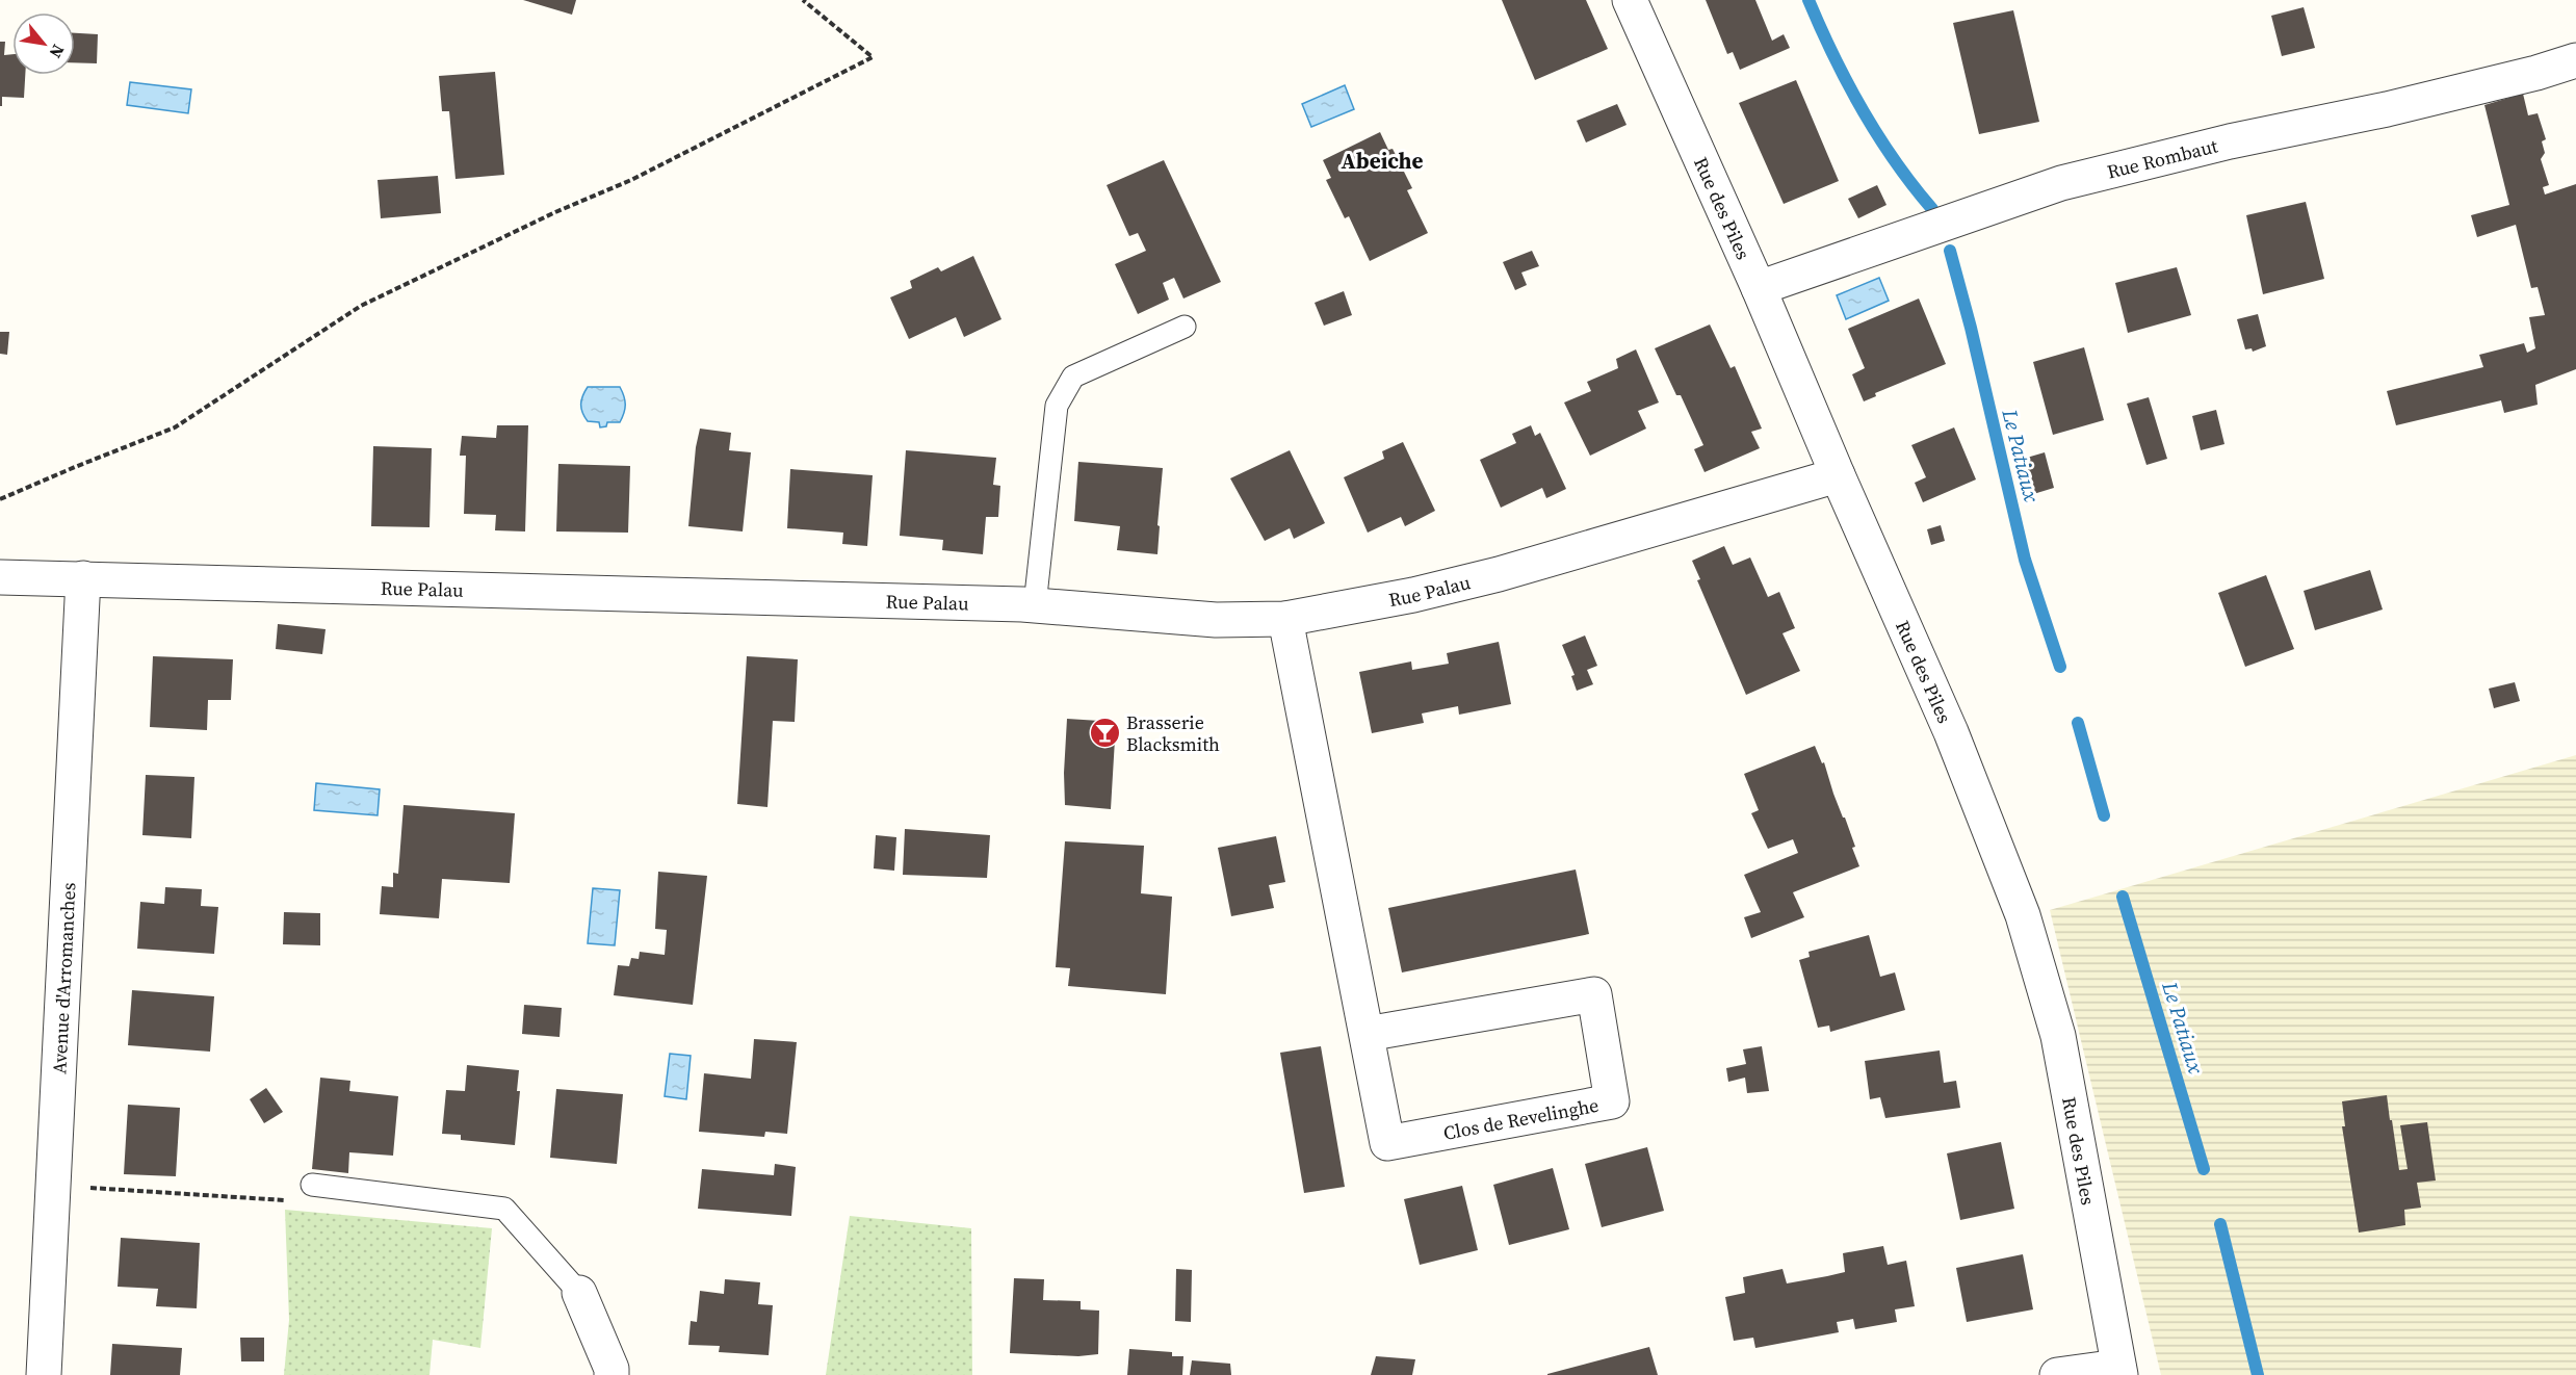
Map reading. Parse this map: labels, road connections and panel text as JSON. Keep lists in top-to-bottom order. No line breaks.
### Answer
{"streets":{"street":["Rue Rombaut","Rue des Piles","Rue Palau","Avenue d'Arromanches","Clos de Revelinghe"]},"crossings":[["Rue Rombaut","Rue des Piles"],["Rue des Piles","Rue Palau"],["Rue Palau","Avenue d'Arromanches"],["Rue Palau","Clos de Revelinghe"]],"districts":["Abeiche"],"water":["Le Patiaux"],"places":{"bar":["Brasserie Blacksmith"]},"north":"bottom right"}
